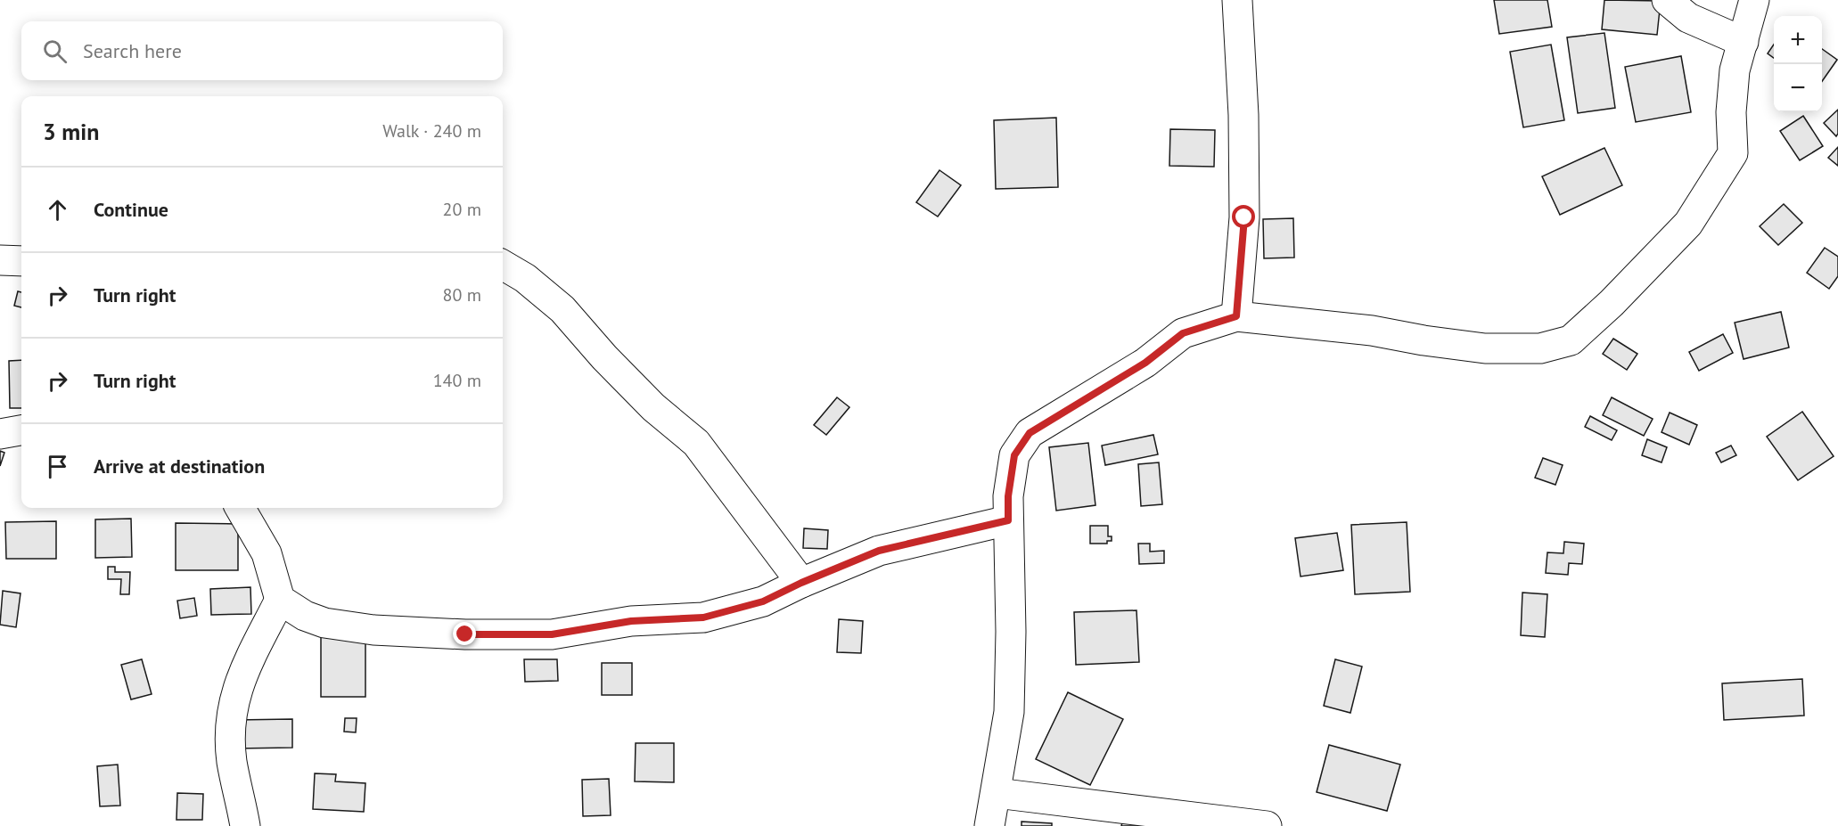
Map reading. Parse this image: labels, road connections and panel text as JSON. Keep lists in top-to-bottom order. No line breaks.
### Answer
{"page":{"map_buttons":["+","−"],"search":"Search here","heading":["3 min","Walk · 240 m"],"list":[["Continue","20 m"],["Turn right","80 m"],["Turn right","140 m"],"Arrive at destination"]}}
